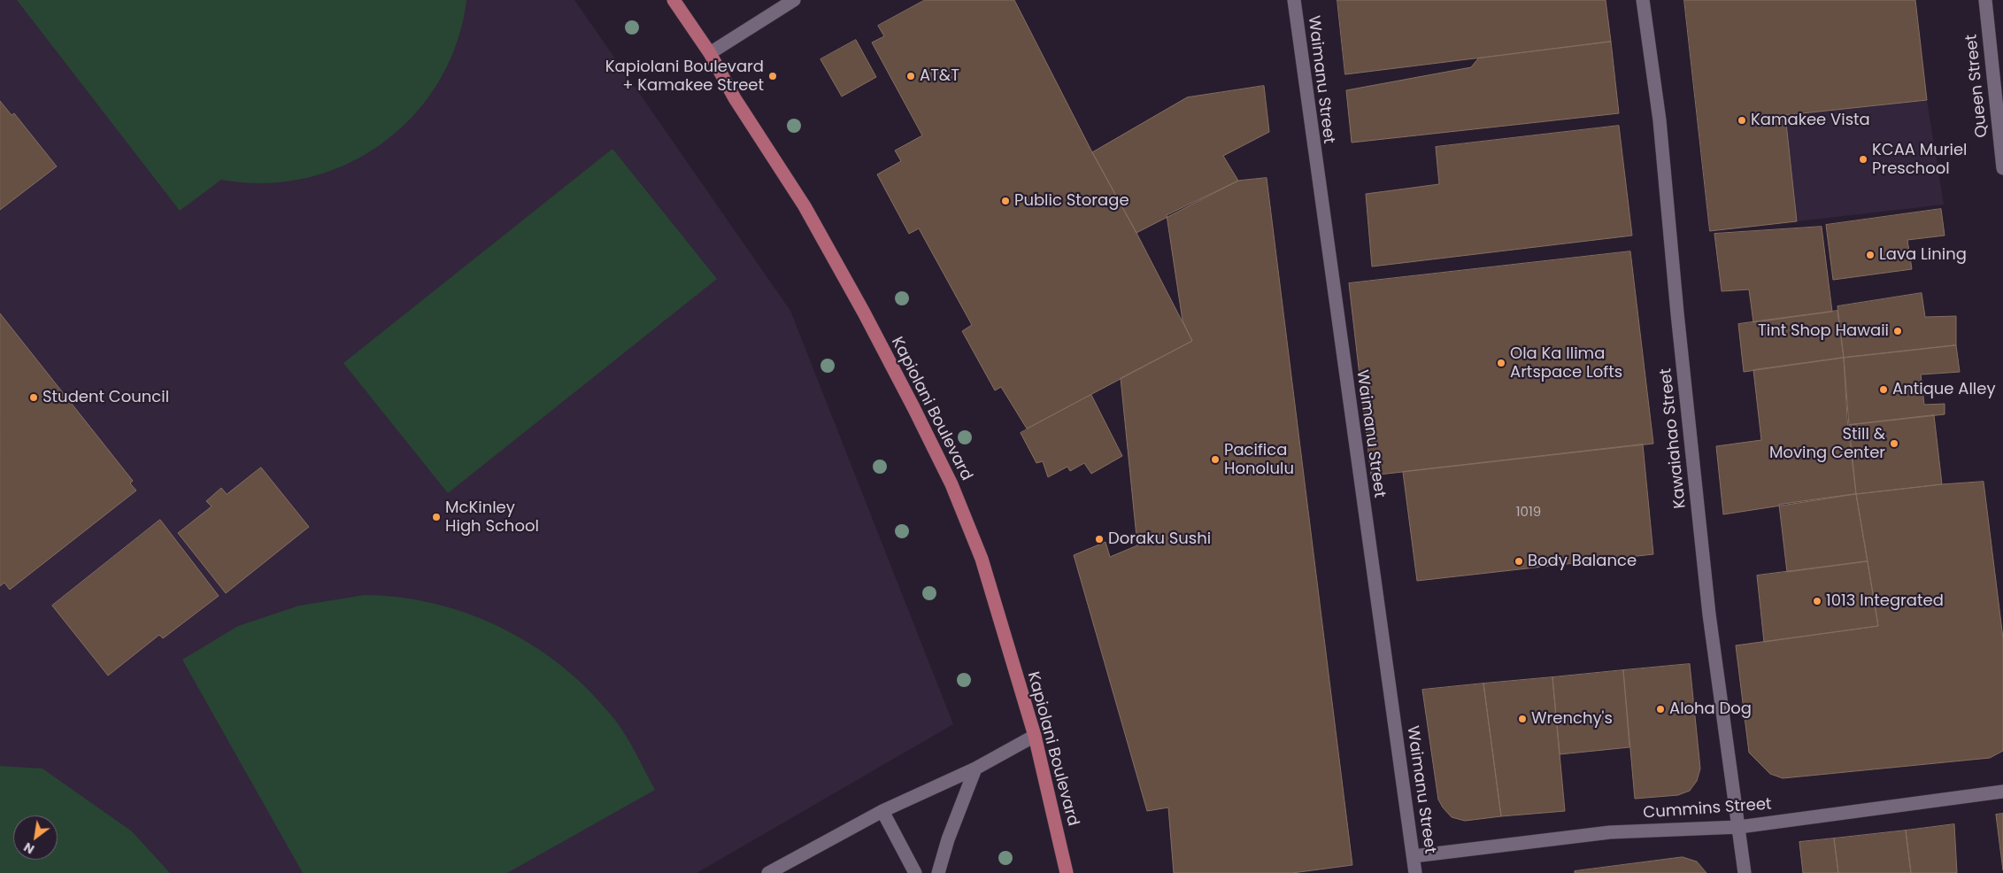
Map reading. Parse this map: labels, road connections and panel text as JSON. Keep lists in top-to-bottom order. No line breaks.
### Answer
{"streets":{"main road":["Kapiolani Boulevard"],"street":["Waimanu Street","Queen Street","Kawaiahao Street","Cummins Street"]},"crossings":[["Waimanu Street","Cummins Street"],["Kawaiahao Street","Cummins Street"]],"places":["Kapiolani Boulevard + Kamakee Street","AT&T","Kamakee Vista","KCAA Muriel Preschool","Public Storage","Lava Lining","Tint Shop Hawaii","Ola Ka Ilima Artspace Lofts","Antique Alley","Student Council","Still & Moving Center","Pacifica Honolulu","McKinley High School","Doraku Sushi","Body Balance","1013 Integrated","Aloha Dog","Wrenchy's"],"house_numbers":["1019"],"north":"bottom left"}
